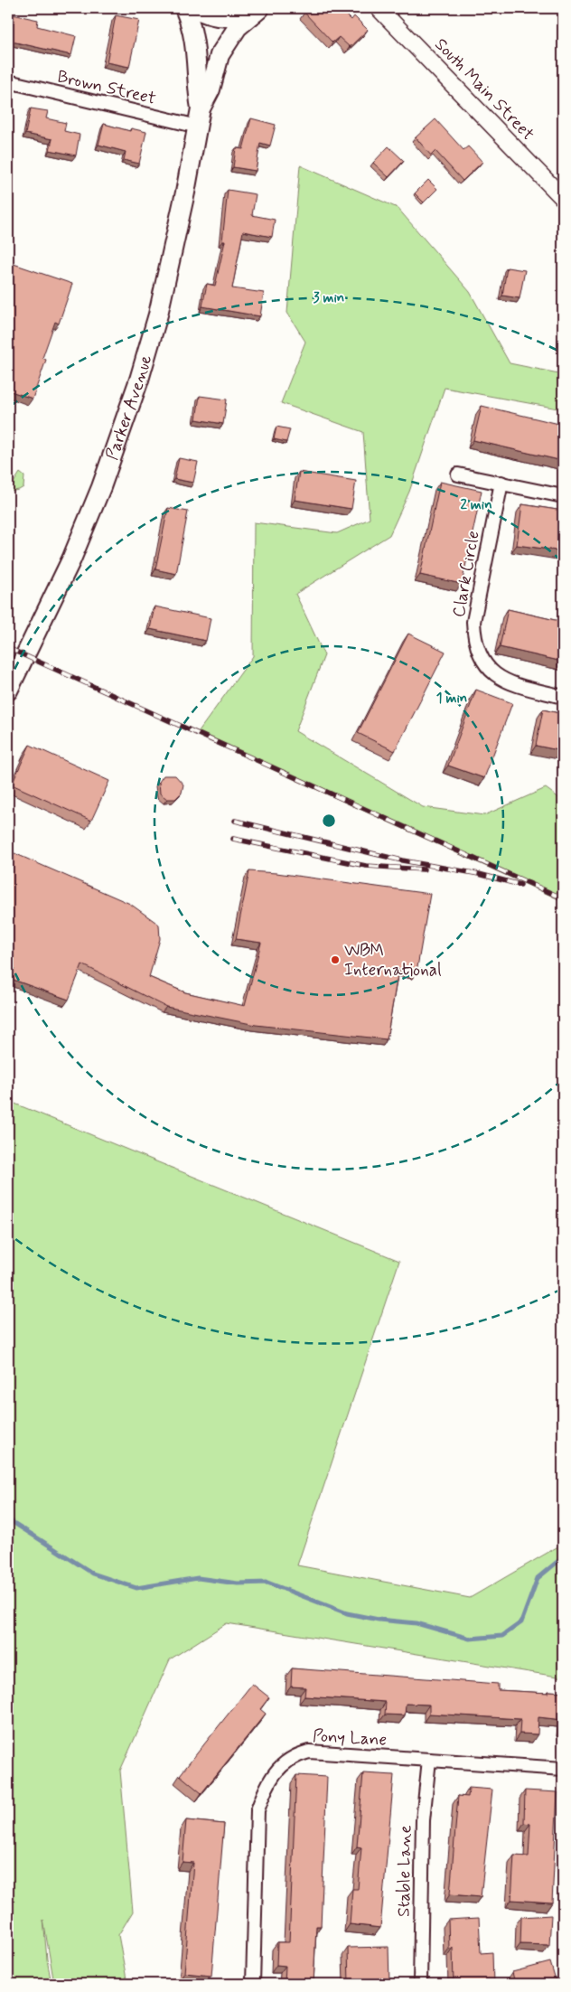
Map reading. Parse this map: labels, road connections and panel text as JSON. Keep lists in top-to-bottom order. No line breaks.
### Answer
{"streets":{"main road":["Parker Avenue"],"street":["Brown Street","South Main Street","Clark Circle","Pony Lane","Stable Lane"]},"crossings":[["Brown Street","Parker Avenue"],["Pony Lane","Stable Lane"]],"places":["WBM International"],"rings":["3 min","2 min","1 min"]}
